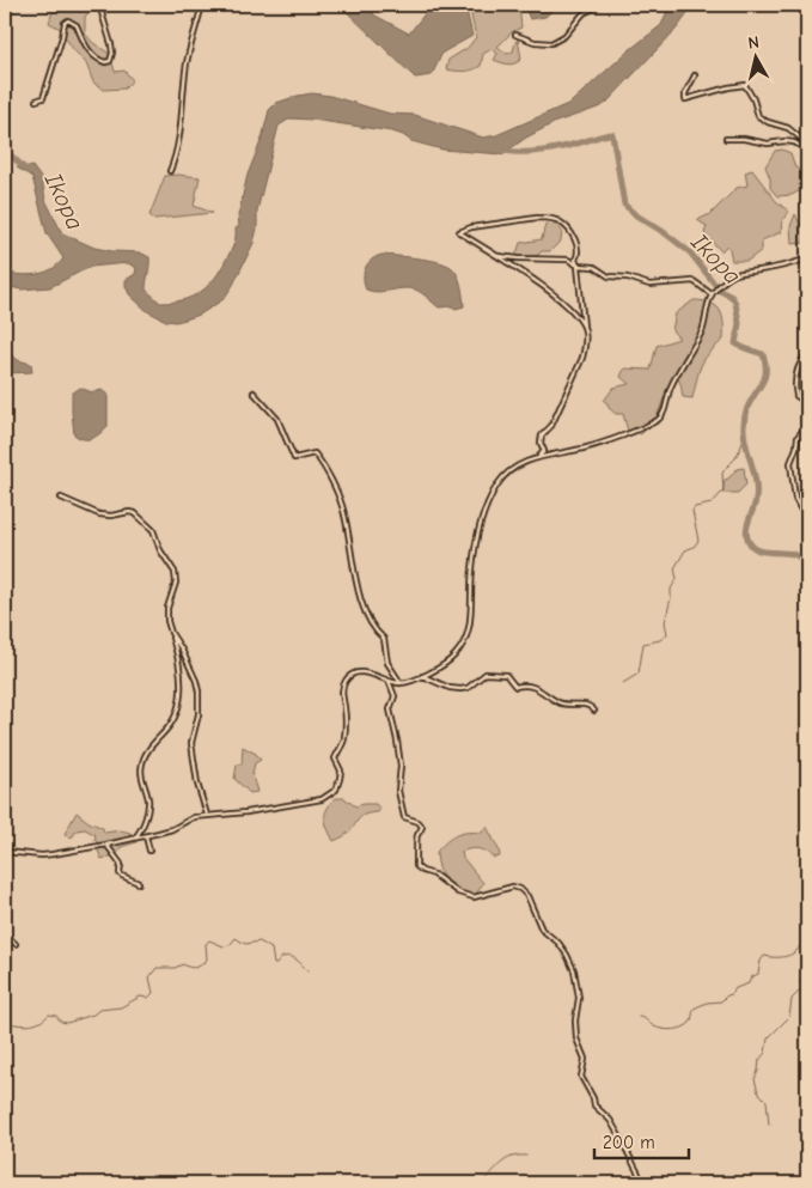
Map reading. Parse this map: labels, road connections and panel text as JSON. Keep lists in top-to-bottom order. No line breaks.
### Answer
{"water":["Ikopa"],"scale_bar":"200 m","north":"top"}
